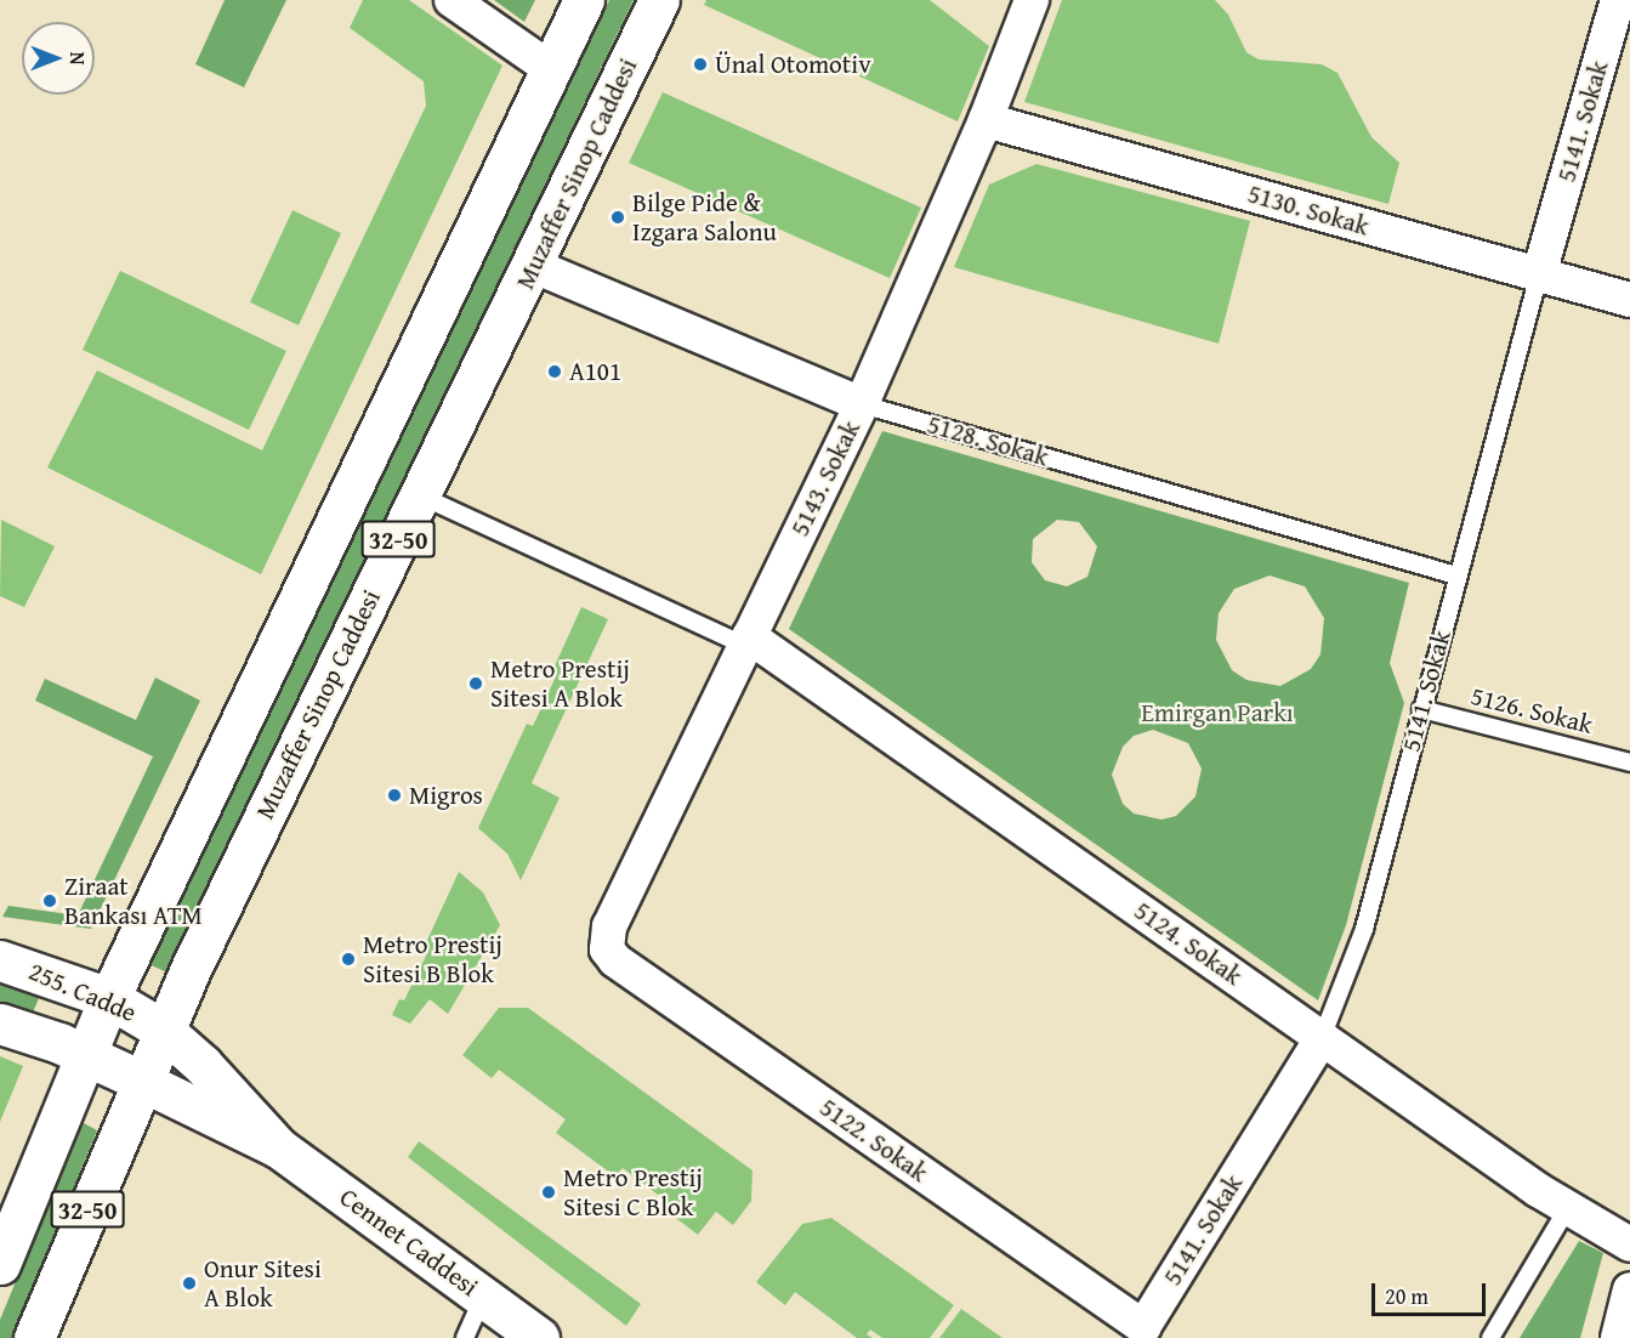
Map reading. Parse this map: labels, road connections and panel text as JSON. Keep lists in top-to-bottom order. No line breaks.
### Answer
{"streets":{"main road":["Muzaffer Sinop Caddesi","32-50","255. Cadde","Cennet Caddesi"],"street":["5141. Sokak","5130. Sokak","5128. Sokak","5143. Sokak","5124. Sokak","5122. Sokak"],"lane":["5126. Sokak"]},"crossings":[["5141. Sokak","5130. Sokak"],["5141. Sokak","5128. Sokak"],["5141. Sokak","5126. Sokak"],["5141. Sokak","5124. Sokak"],["5141. Sokak","5122. Sokak"],["Muzaffer Sinop Caddesi","5128. Sokak"],["Muzaffer Sinop Caddesi","255. Cadde"],["Muzaffer Sinop Caddesi","Cennet Caddesi"],["5130. Sokak","5143. Sokak"],["5128. Sokak","5143. Sokak"],["5143. Sokak","5124. Sokak"],["5143. Sokak","5122. Sokak"],["32-50","255. Cadde"],["255. Cadde","Cennet Caddesi"]],"parks":["Emirgan Parkı"],"places":["Ünal Otomotiv","Bilge Pide & Izgara Salonu","A101","Metro Prestij Sitesi A Blok","Migros","Ziraat Bankası ATM","Metro Prestij Sitesi B Blok","Metro Prestij Sitesi C Blok","Onur Sitesi A Blok"],"scale_bar":"20 m","north":"right"}
